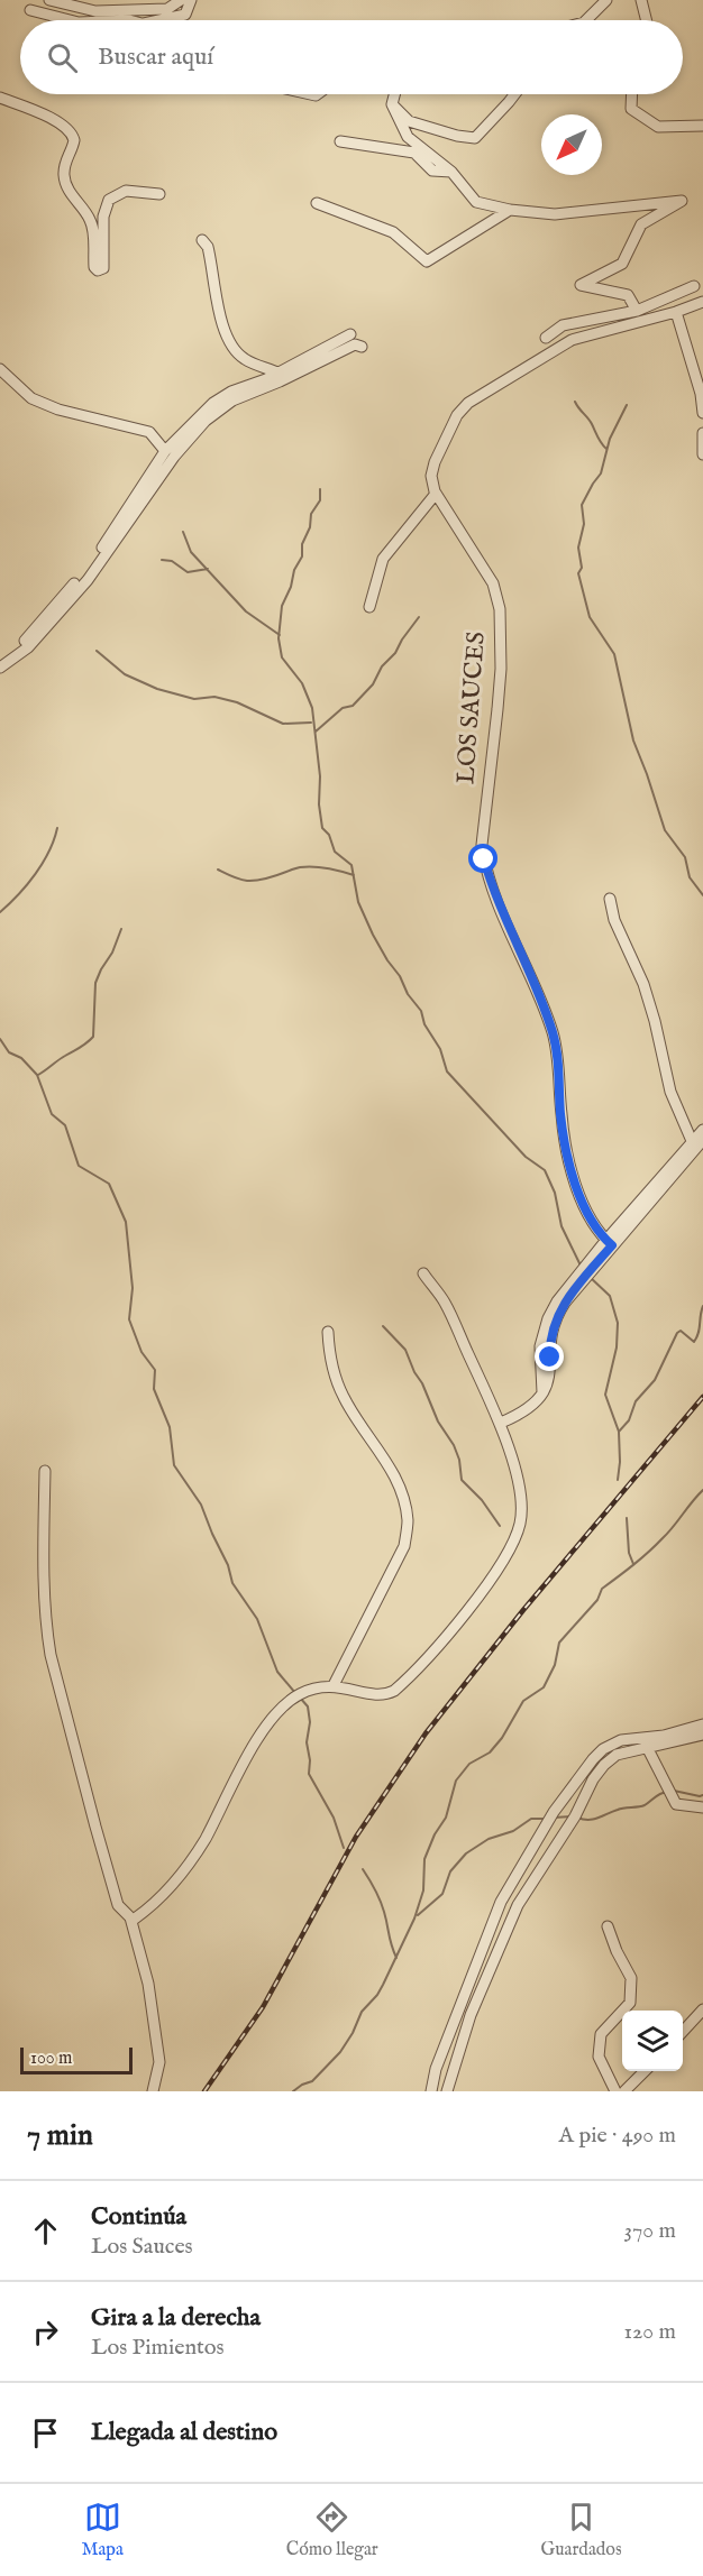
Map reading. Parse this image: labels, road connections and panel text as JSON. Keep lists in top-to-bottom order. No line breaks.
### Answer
{"streets":{"street":["LOS SAUCES"]},"scale_bar":"100 m","north":"bottom left","page":{"search":"Buscar aquí","scale":"100 m","heading":["7 min","A pie · 490 m"],"list":[["Continúa","Los Sauces","370 m"],["Gira a la derecha","Los Pimientos","120 m"],"Llegada al destino"],"nav":["Mapa","Cómo llegar","Guardados"]}}
